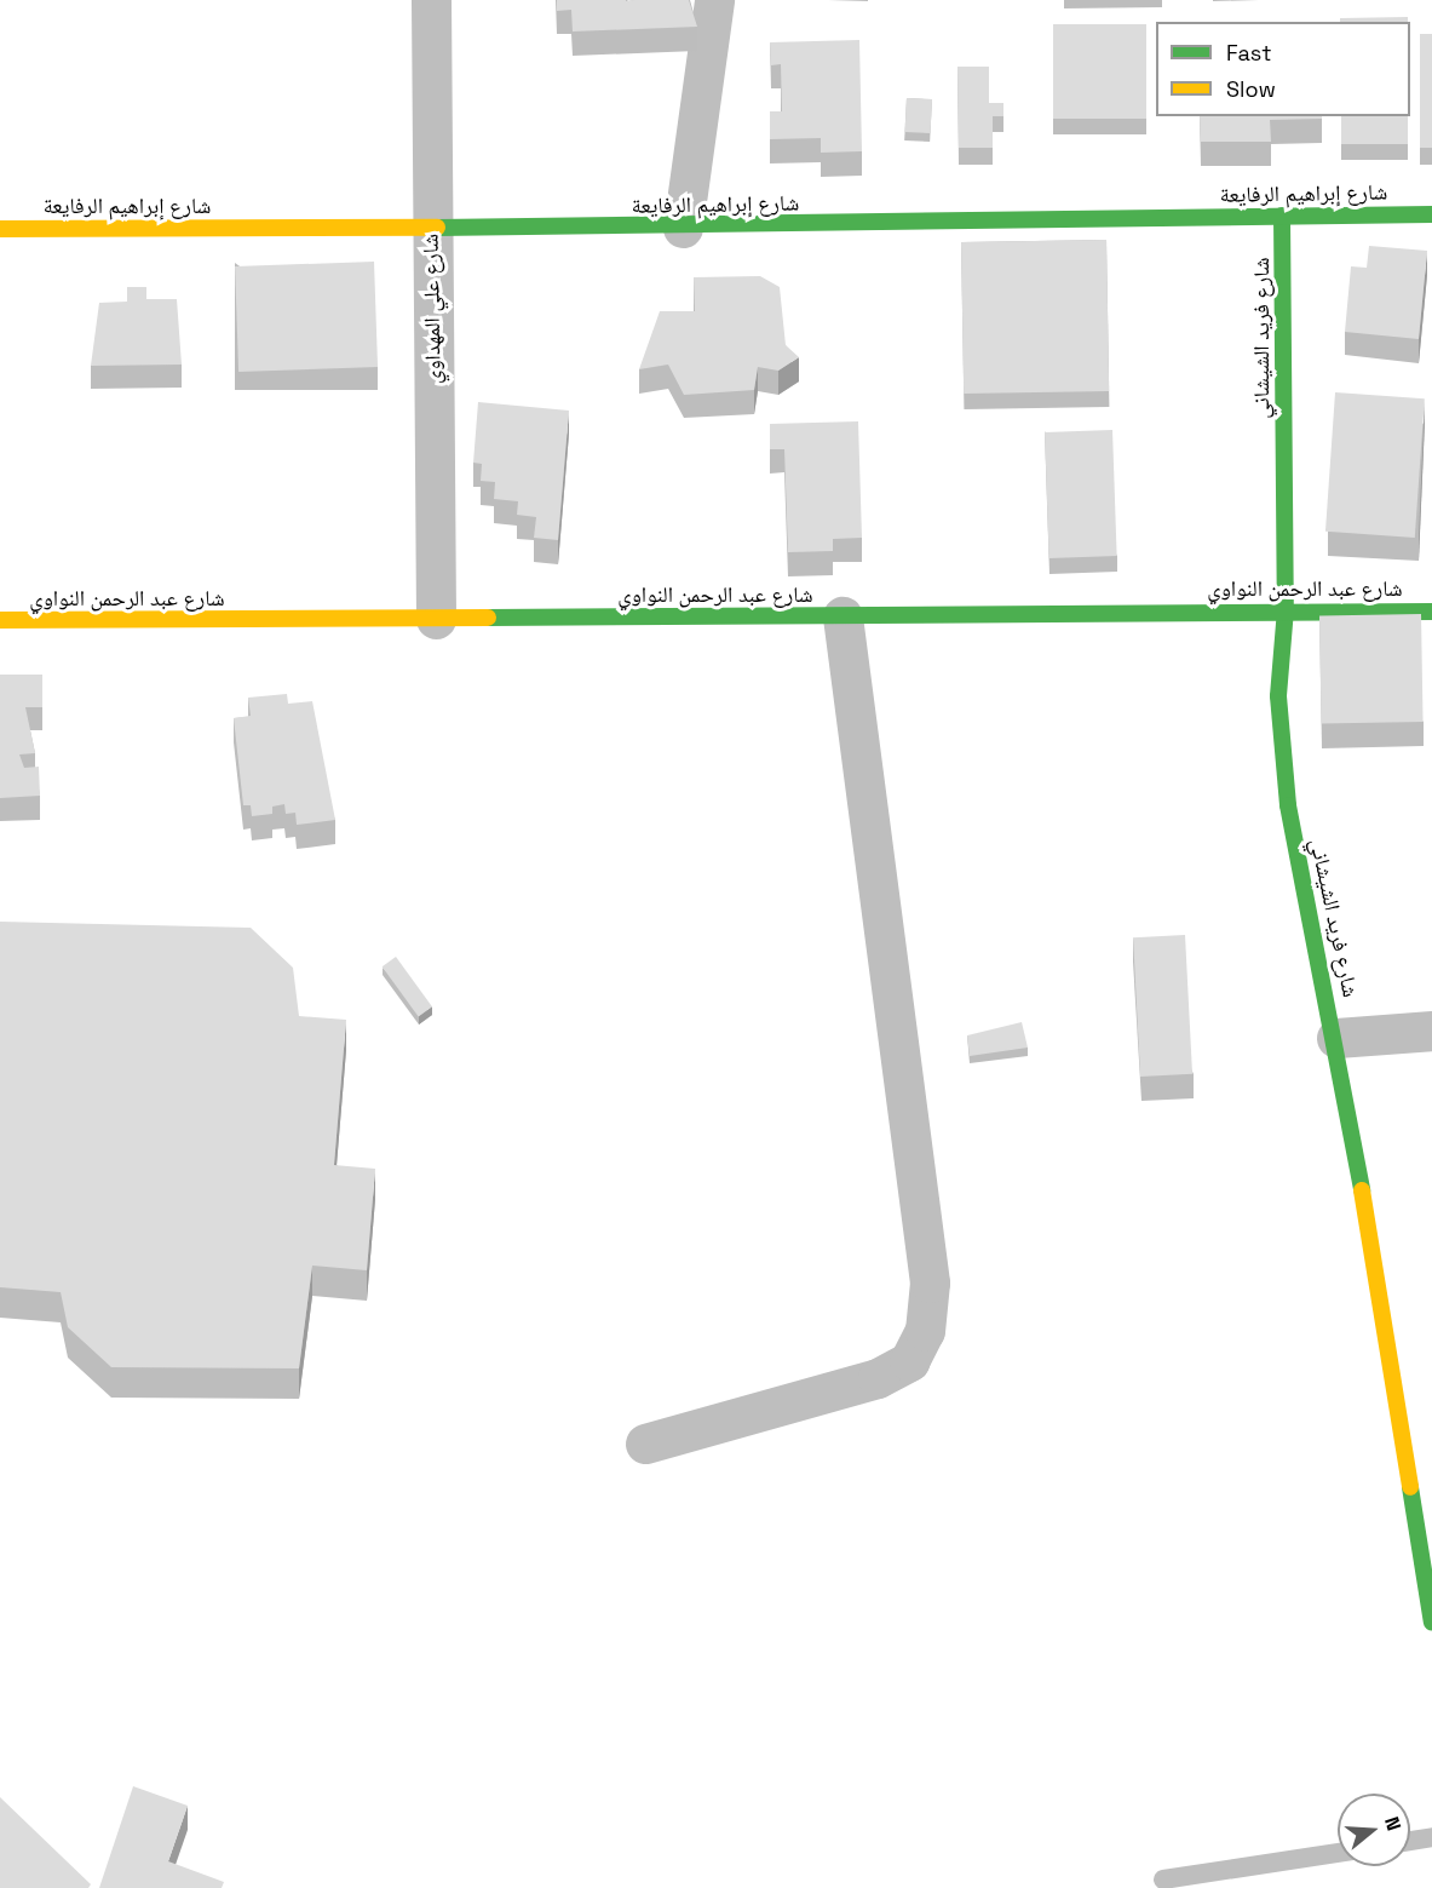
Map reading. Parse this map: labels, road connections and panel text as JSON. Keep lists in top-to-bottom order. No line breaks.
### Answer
{"streets":{"street":["شارع إبراهيم الرفايعة","شارع علي المهداوي","شارع فريد الشيشاني","شارع عبد الرحمن النواوي"]},"crossings":[["شارع إبراهيم الرفايعة","شارع علي المهداوي"],["شارع إبراهيم الرفايعة","شارع فريد الشيشاني"],["شارع علي المهداوي","شارع عبد الرحمن النواوي"],["شارع فريد الشيشاني","شارع عبد الرحمن النواوي"]],"legend":["Fast","Slow"],"north":"right"}
